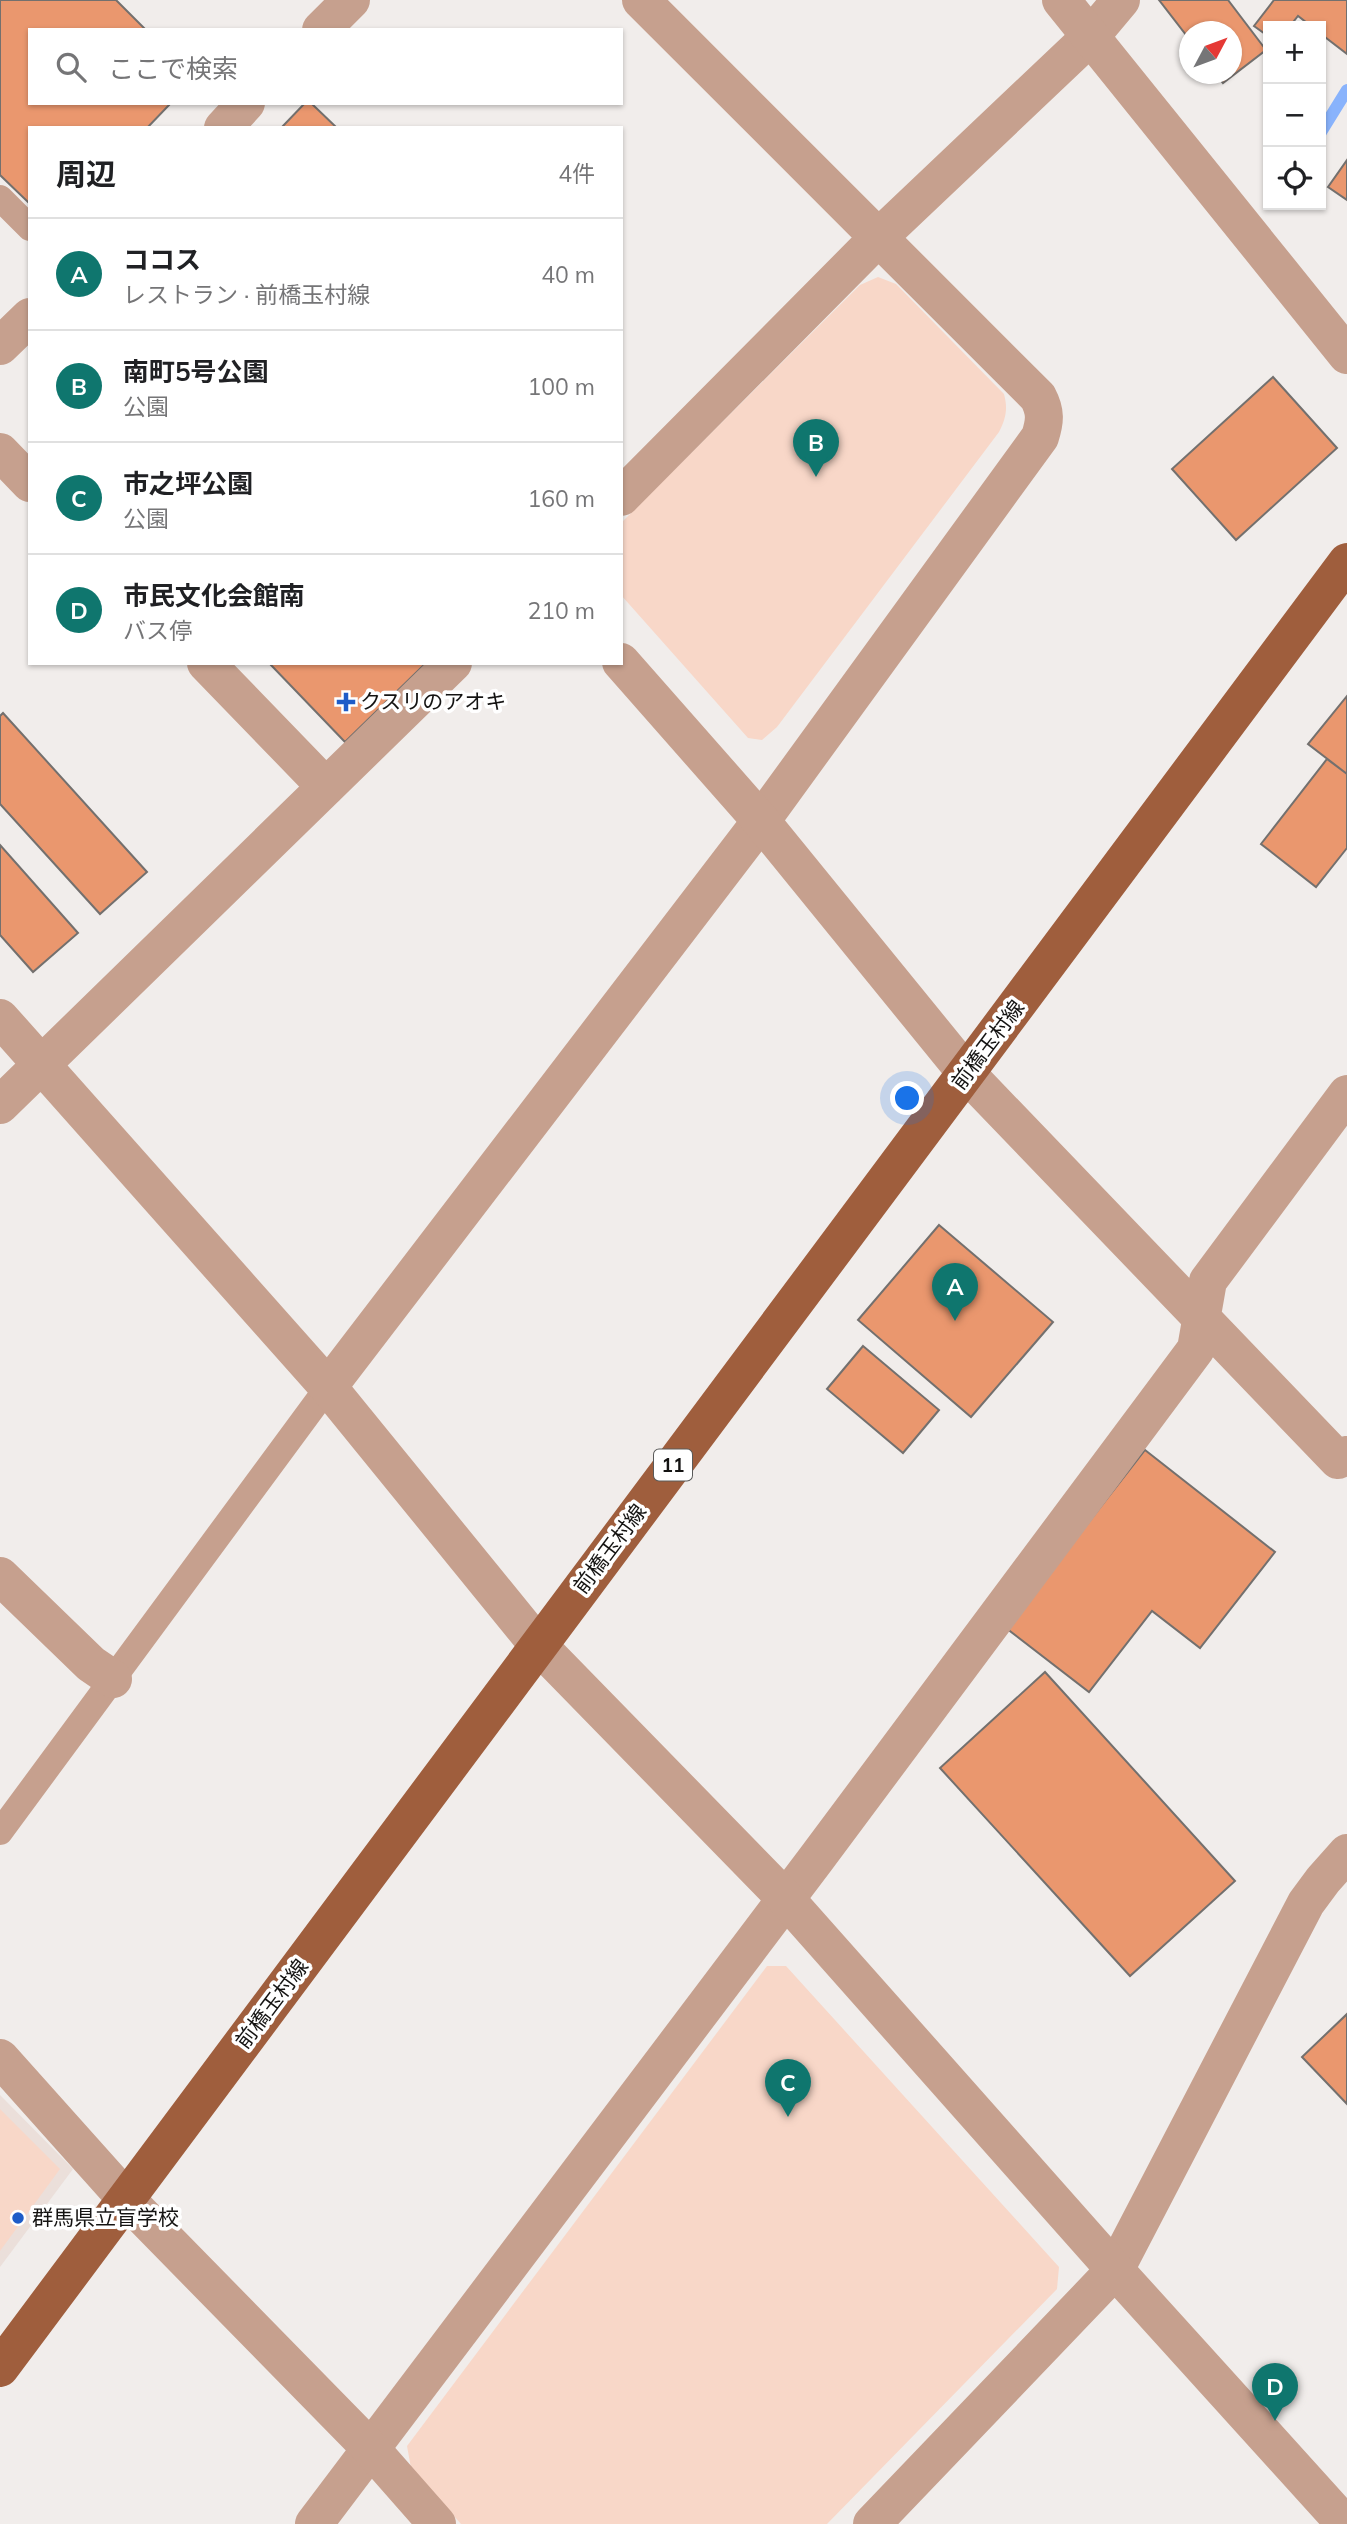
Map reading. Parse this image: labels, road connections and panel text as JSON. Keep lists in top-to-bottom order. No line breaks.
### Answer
{"streets":{"main road":["前橋玉村線","11"]},"places":{"health":["クスリのアオキ"],"other":["群馬県立盲学校"]},"north":"top right","page":{"map_buttons":["+","−"],"search":"ここで検索","heading":["周辺","4件"],"list":[{"mark":"A","name":"ココス","note":"レストラン · 前橋玉村線","value":"40 m"},{"mark":"B","name":"南町5号公園","note":"公園","value":"100 m"},{"mark":"C","name":"市之坪公園","note":"公園","value":"160 m"},{"mark":"D","name":"市民文化会館南","note":"バス停","value":"210 m"}],"pins":["B","A","C","D"]}}
